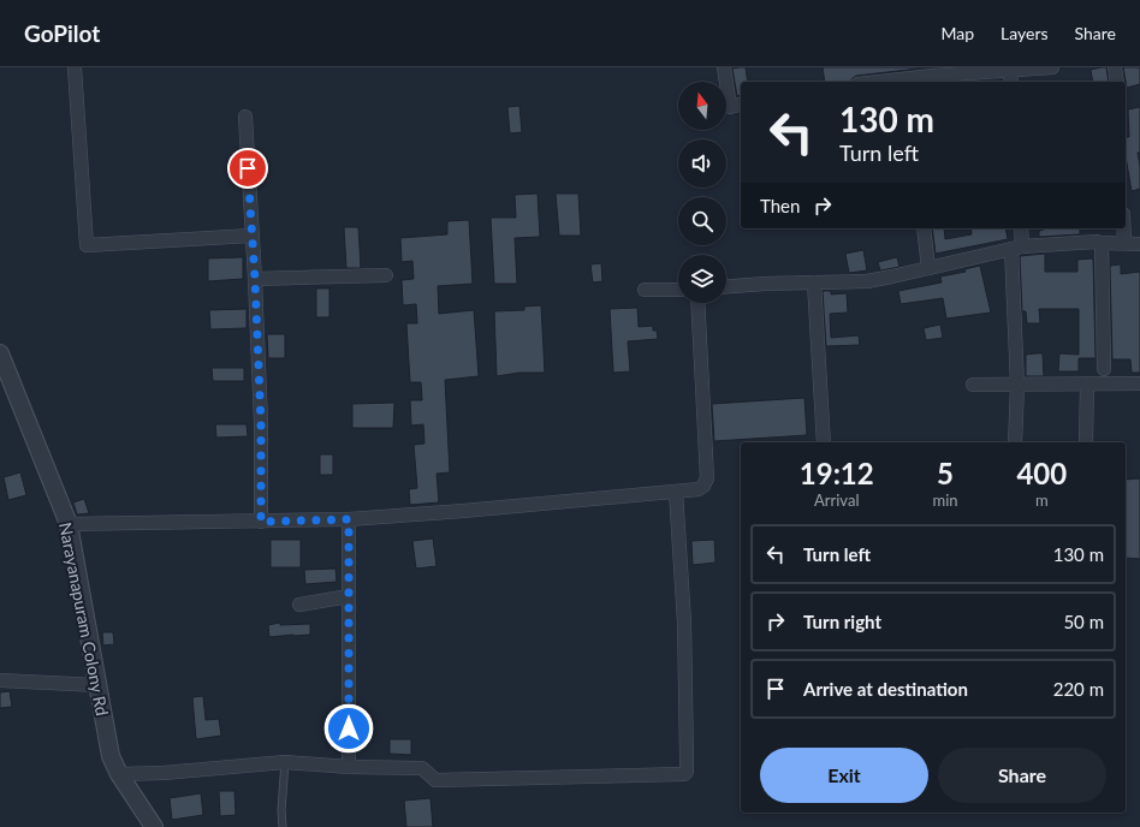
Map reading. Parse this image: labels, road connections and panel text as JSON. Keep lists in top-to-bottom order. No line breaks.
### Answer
{"streets":{"street":["Narayanapuram Colony Rd"]},"north":"top","page":{"header":"GoPilot","nav":["Map","Layers","Share"],"turn":["130 m","Turn left"],"then":"Then","eta":["19:12","Arrival","5","min","400","m"],"list":[{"name":"Turn left","value":"130 m"},{"name":"Turn right","value":"50 m"},{"name":"Arrive at destination","value":"220 m"}],"buttons":["Exit","Share"]}}
